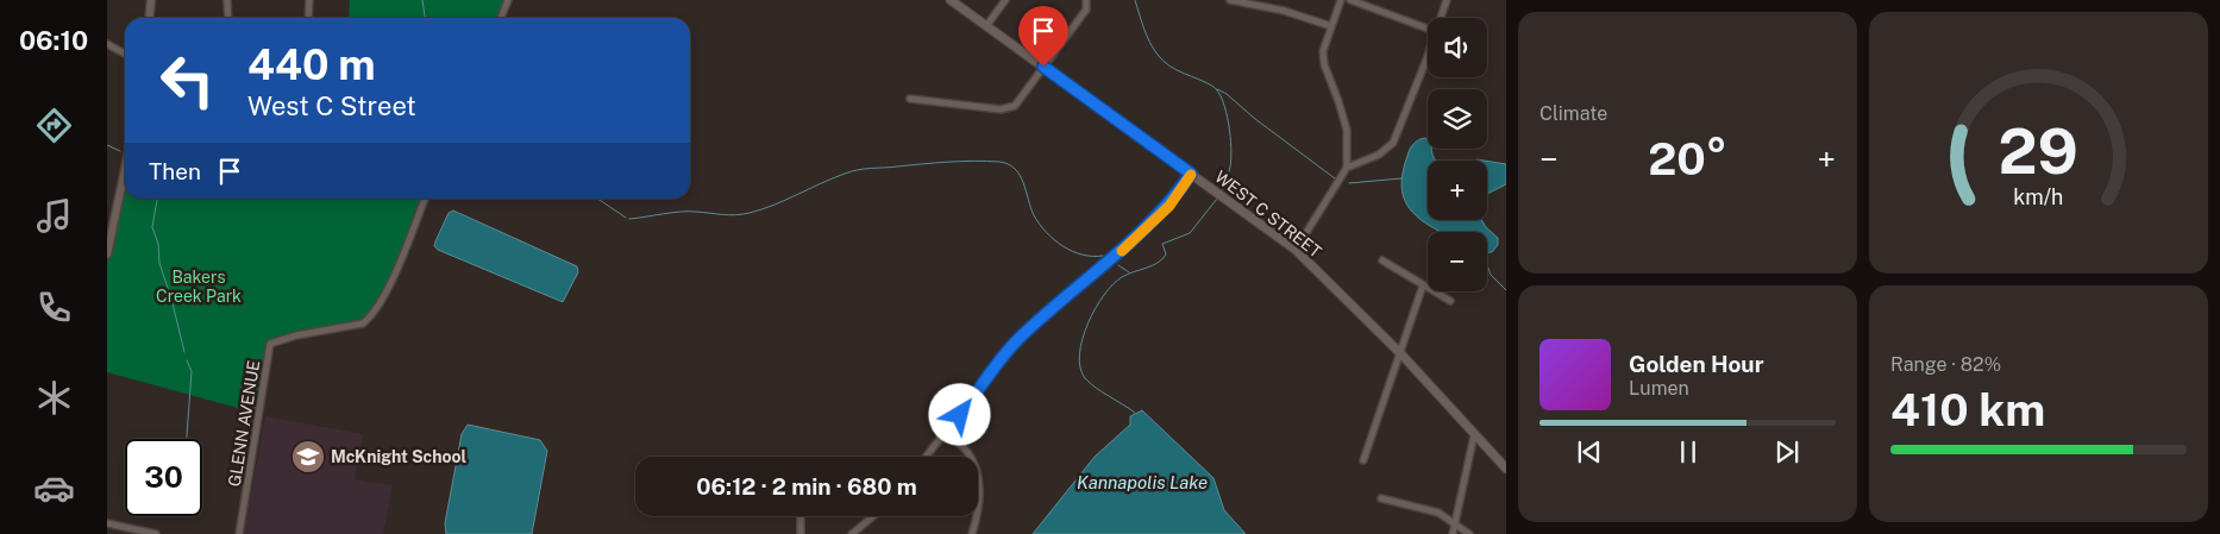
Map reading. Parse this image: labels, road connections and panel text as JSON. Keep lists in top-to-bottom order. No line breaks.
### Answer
{"streets":{"main road":["WEST C STREET"],"street":["GLENN AVENUE"]},"water":["Kannapolis Lake"],"parks":["Bakers Creek Park"],"places":{"school or university":["McKnight School"]},"page":{"tabs":"06:10","tile":["Climate",["Range · 82%","410 km"]],"map_buttons":["+","−"],"turn":["440 m","West C Street"],"heat":["−","20°","+"],"then":"Then","song":["Golden Hour","Lumen"],"limit":"30","trip":"06:12 · 2 min · 680 m","gauge":["29","km/h"]}}
